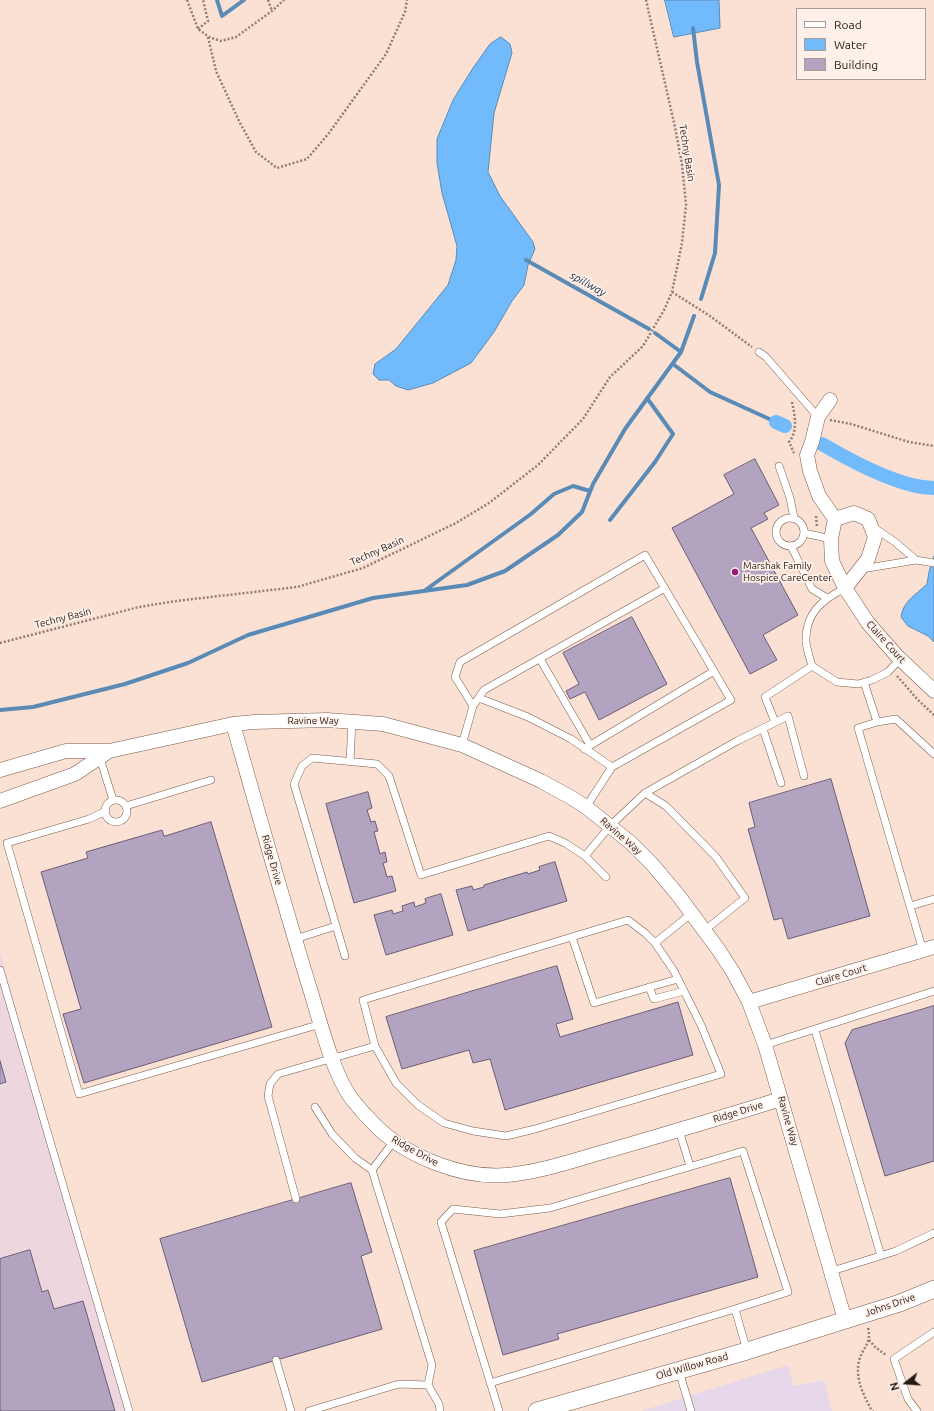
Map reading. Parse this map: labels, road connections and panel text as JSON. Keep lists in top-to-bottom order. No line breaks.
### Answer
{"streets":{"street":["Claire Court","Ravine Way","Ridge Drive","Johns Drive","Old Willow Road"],"path":["Techny Basin"]},"crossings":[["Claire Court","Ravine Way"],["Ravine Way","Ridge Drive"],["Ravine Way","Johns Drive"],["Ravine Way","Old Willow Road"],["Johns Drive","Old Willow Road"]],"water":["spillway"],"places":["Marshak Family Hospice CareCenter"],"legend":["Road","Water","Building"],"north":"left"}
